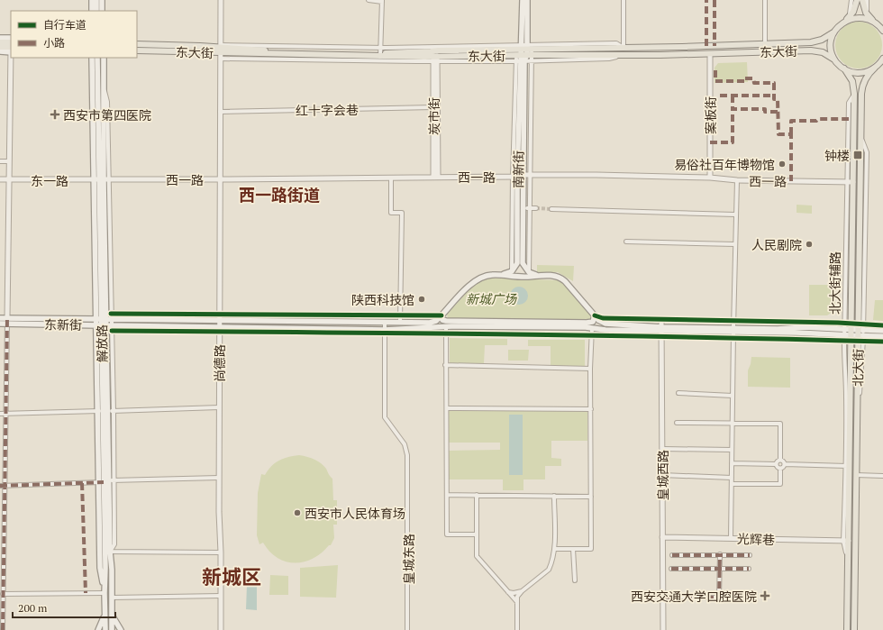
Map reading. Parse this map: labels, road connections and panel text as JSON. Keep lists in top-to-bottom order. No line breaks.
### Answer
{"streets":{"main road":["东大街","南新街","东新街","解放路","北大街"],"street":["红十字会巷","案板街","炭市街","西一路","东一路","北大街辅路","尚德路","皇城西路","光辉巷","皇城东路"]},"crossings":[["东大街","案板街"],["东大街","炭市街"],["东大街","南新街"],["东大街","尚德路"],["东大街","北大街"],["红十字会巷","炭市街"],["红十字会巷","尚德路"],["案板街","西一路"],["炭市街","西一路"],["南新街","西一路"],["西一路","东一路"],["西一路","北大街辅路"],["西一路","解放路"],["西一路","尚德路"],["西一路","北大街"],["东一路","解放路"],["北大街辅路","北大街"],["东新街","解放路"],["东新街","尚德路"],["东新街","皇城东路"],["北大街","光辉巷"],["皇城西路","光辉巷"]],"districts":["西一路街道","新城区"],"parks":["新城广场"],"places":{"health":["西安市第四医院","西安交通大学口腔医院"],"transit":["钟楼"],"other":["易俗社百年博物馆","人民剧院","陕西科技馆","西安市人民体育场"]},"legend":["自行车道","小路"],"scale_bar":"200 m"}
